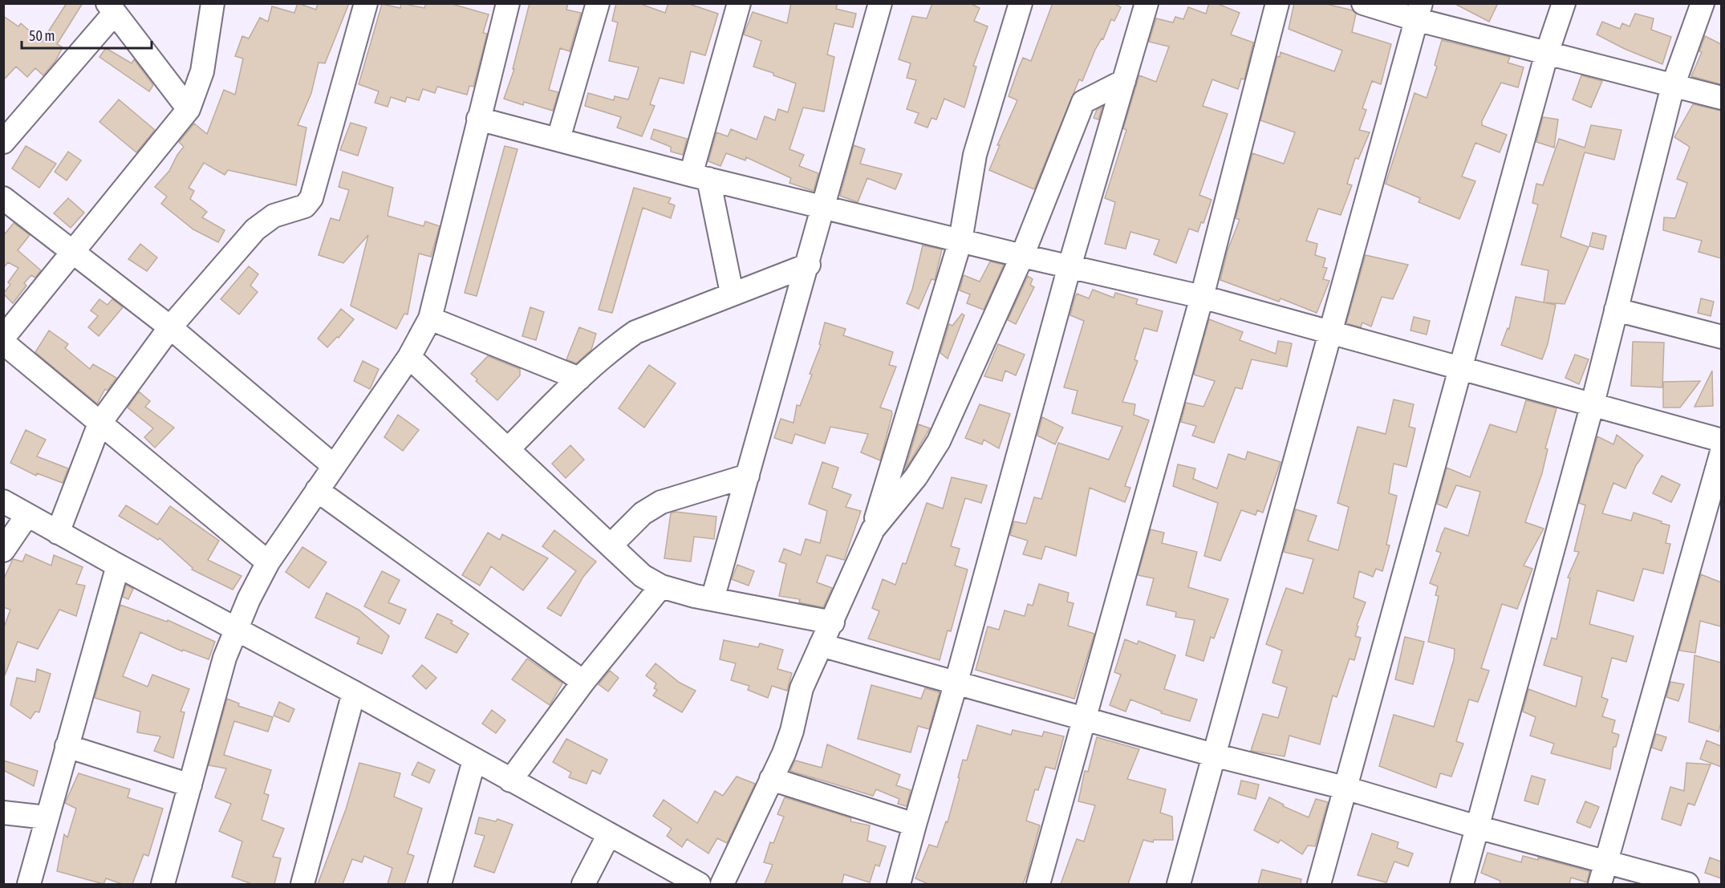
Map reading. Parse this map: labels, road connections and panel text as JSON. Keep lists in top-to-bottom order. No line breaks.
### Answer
{"scale_bar":"50 m"}
